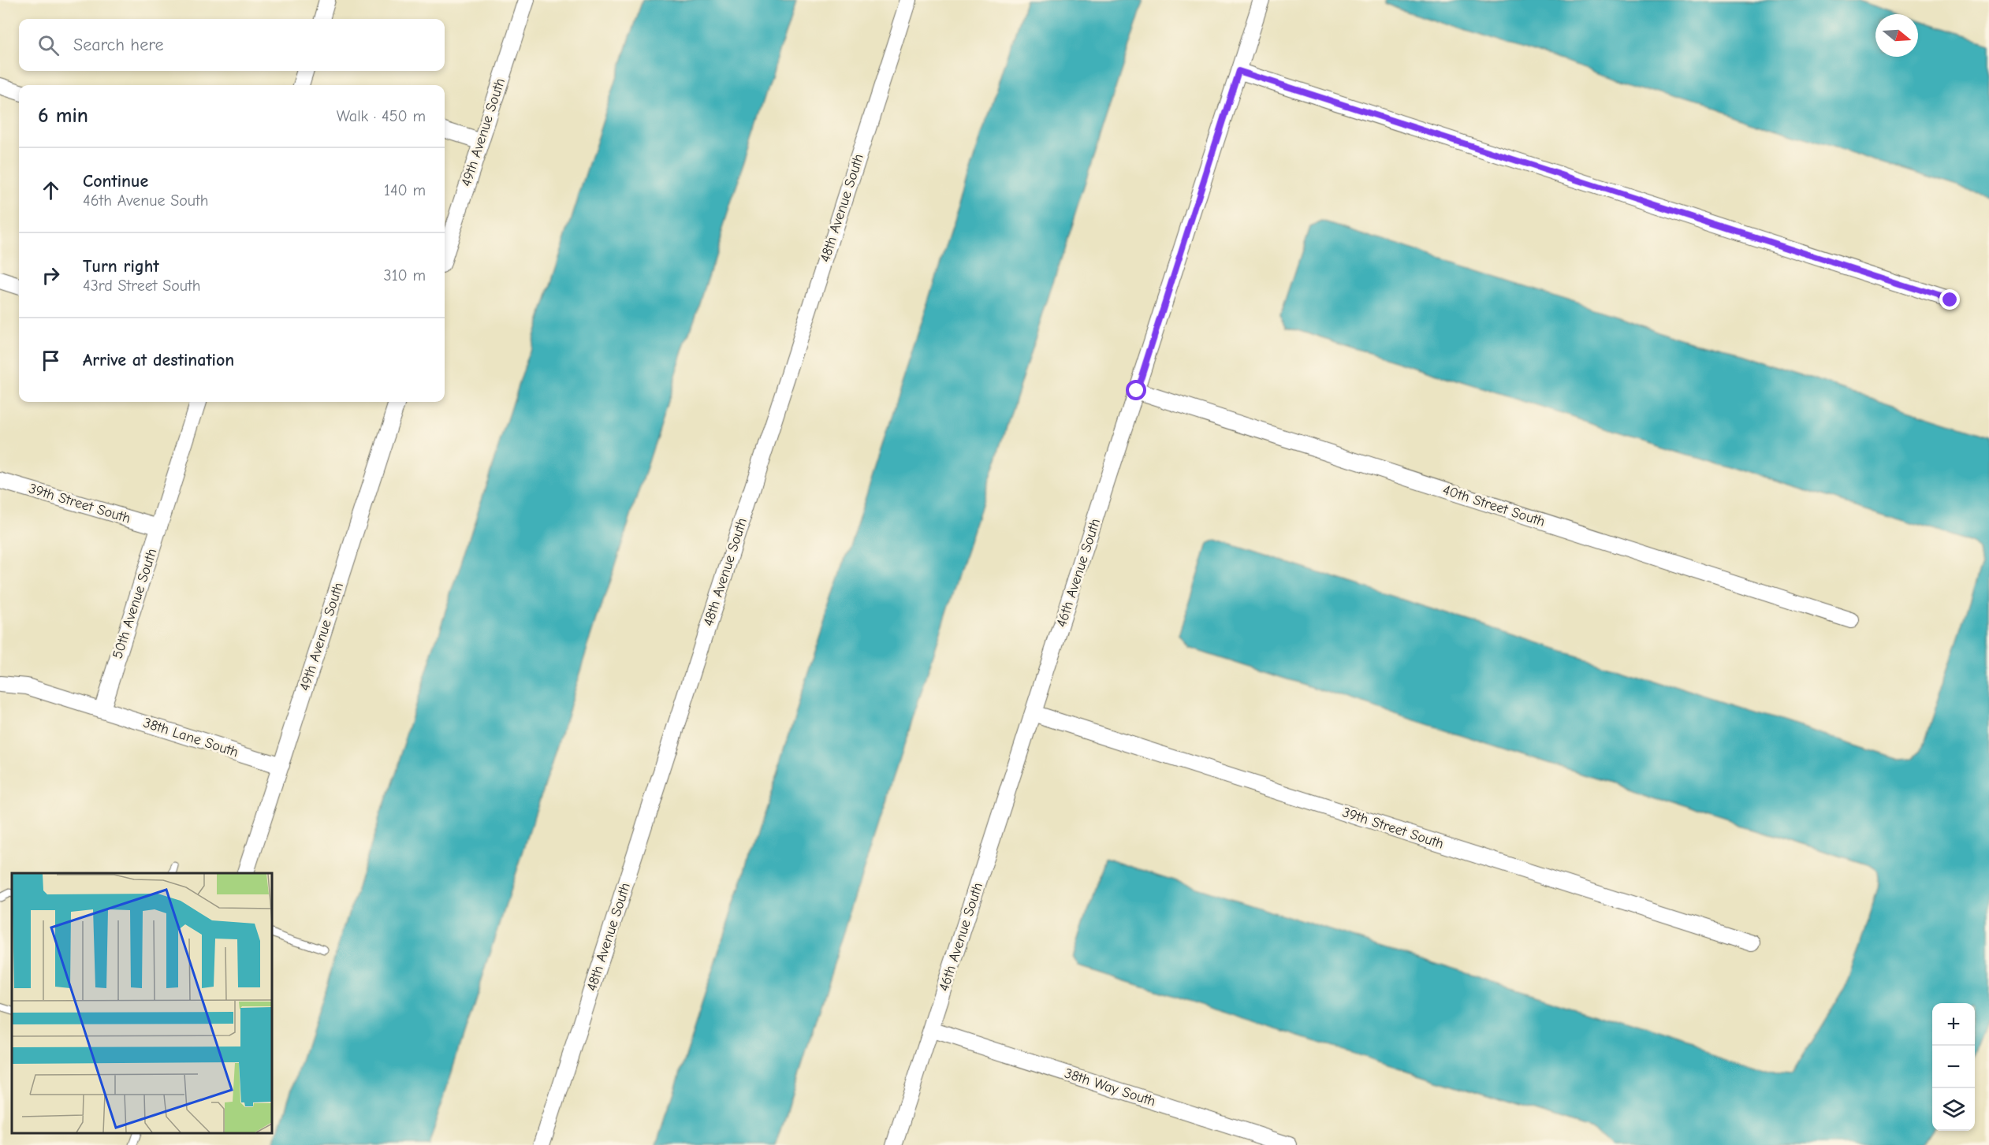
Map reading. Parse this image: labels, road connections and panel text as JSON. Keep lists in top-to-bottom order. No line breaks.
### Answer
{"streets":{"street":["49th Avenue South","48th Avenue South","39th Street South","40th Street South","46th Avenue South","50th Avenue South","38th Lane South","38th Way South"]},"crossings":[["49th Avenue South","38th Lane South"],["39th Street South","46th Avenue South"],["39th Street South","50th Avenue South"],["40th Street South","46th Avenue South"],["46th Avenue South","38th Way South"],["50th Avenue South","38th Lane South"]],"north":"right","page":{"search":"Search here","heading":["6 min","Walk · 450 m"],"list":[["Continue","46th Avenue South","140 m"],["Turn right","43rd Street South","310 m"],"Arrive at destination"],"map_buttons":["+","−"]}}
